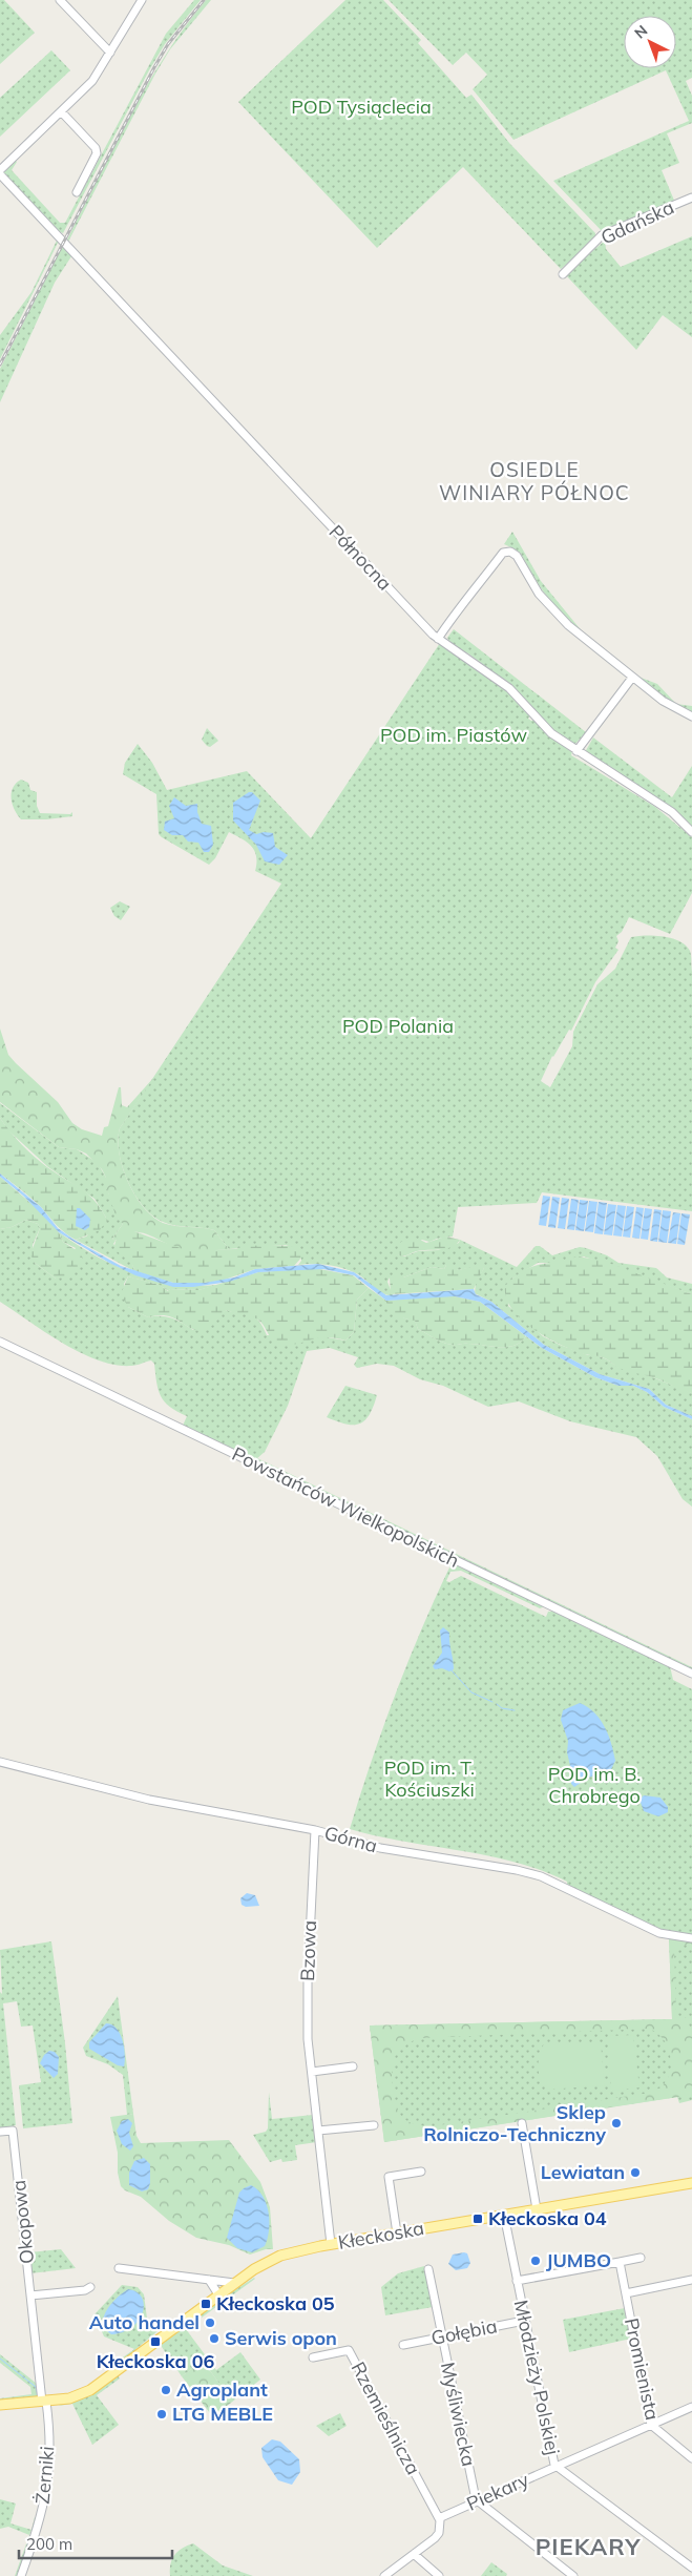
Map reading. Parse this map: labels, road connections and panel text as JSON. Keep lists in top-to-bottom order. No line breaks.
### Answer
{"streets":{"main road":["Kłeckoska"],"street":["Gdańska","Północna","Powstańców Wielkopolskich","Górna","Bzowa","Okopowa","Gołębia","Promienista","Młodzieży Polskiej","Myśliwiecka","Rzemieślnicza","Żerniki","Piekary"]},"crossings":[["Górna","Bzowa"],["Bzowa","Kłeckoska"],["Okopowa","Kłeckoska"],["Okopowa","Żerniki"],["Kłeckoska","Młodzieży Polskiej"],["Kłeckoska","Żerniki"],["Gołębia","Młodzieży Polskiej"],["Gołębia","Myśliwiecka"],["Promienista","Piekary"],["Młodzieży Polskiej","Piekary"],["Myśliwiecka","Piekary"],["Rzemieślnicza","Piekary"]],"districts":["OSIEDLE WINIARY PÓŁNOC","PIEKARY"],"parks":["POD Tysiąclecia","POD im. Piastów","POD Polania","POD im. T. Kościuszki","POD im. B. Chrobrego"],"places":{"other":["Sklep Rolniczo-Techniczny","Lewiatan","JUMBO","Auto handel","Serwis opon","Agroplant","LTG MEBLE"],"transit":["Kłeckoska 04","Kłeckoska 05","Kłeckoska 06"]},"scale_bar":"200 m","north":"top left"}
